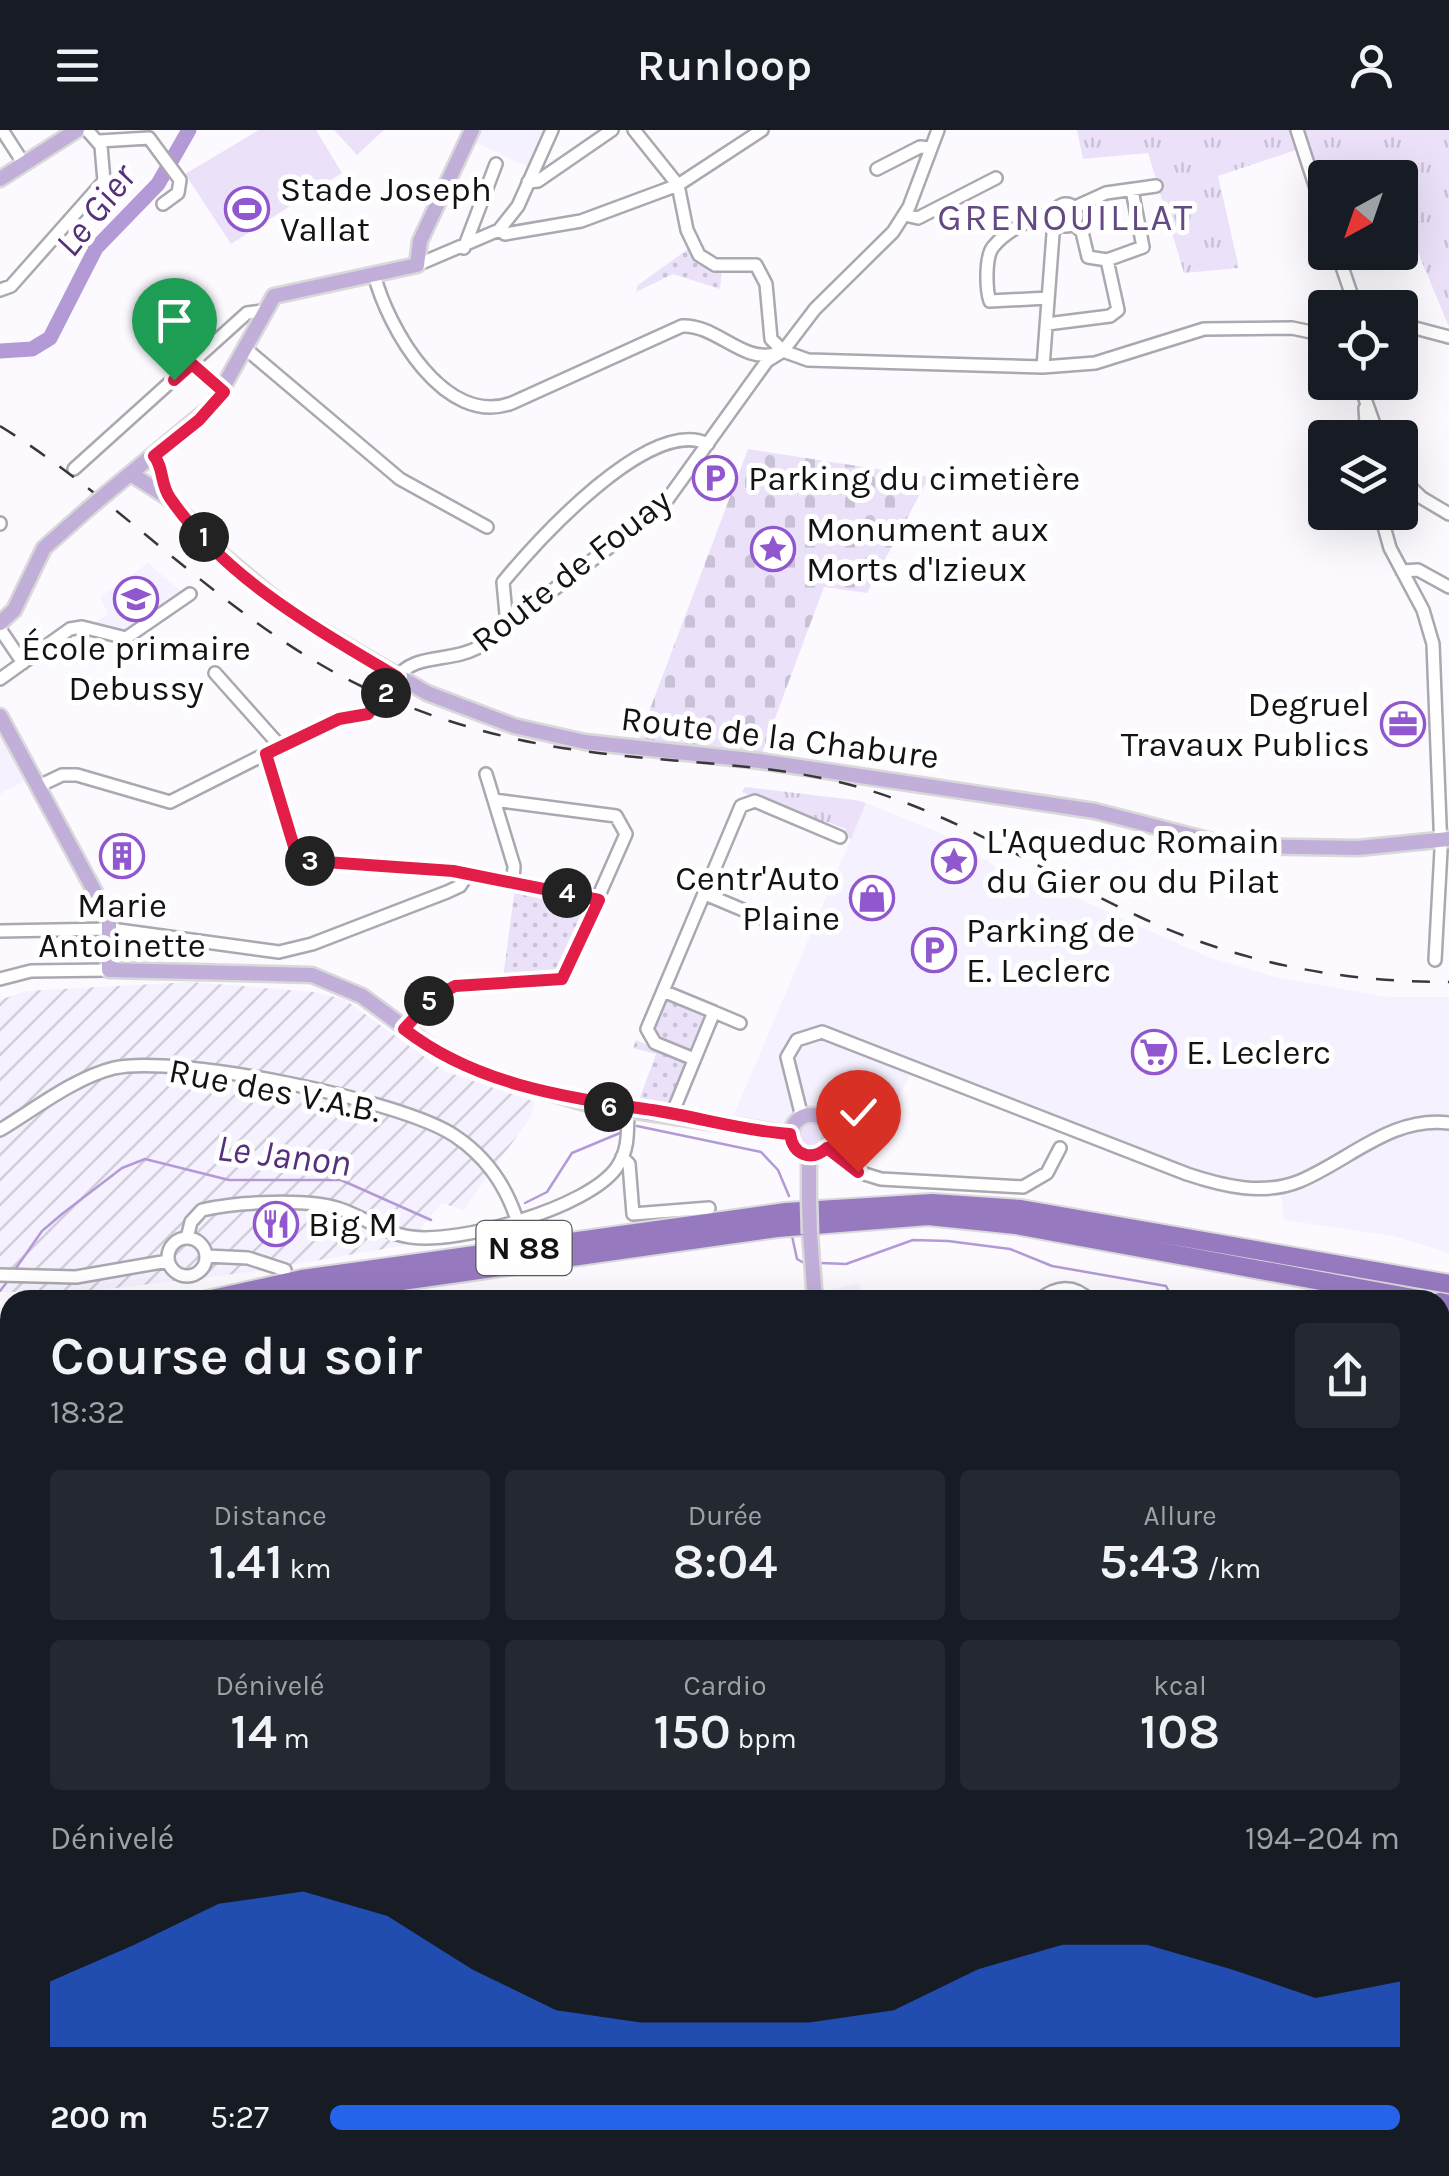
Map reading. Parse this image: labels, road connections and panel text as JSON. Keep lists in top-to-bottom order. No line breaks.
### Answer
{"streets":{"highway":["N 88"],"main road":["Route de la Chabure"],"street":["Route de Fouay","Rue des V.A.B."]},"crossings":[["Route de Fouay","Route de la Chabure"]],"districts":["GRENOUILLAT"],"water":["Le Gier","Le Janon"],"places":{"sports":["Stade Joseph Vallat"],"parking":["Parking du cimetière","Parking de E. Leclerc"],"place":["Monument aux Morts d'Izieux","L'Aqueduc Romain du Gier ou du Pilat"],"school or university":["École primaire Debussy"],"office":["Degruel Travaux Publics"],"building":["Marie Antoinette"],"shop":["Centr'Auto Plaine"],"supermarket":["E. Leclerc"],"restaurant":["Big M"]},"north":"bottom left","page":{"header":"Runloop","pins":["1","2","3","4","5","6"],"heading":["Course du soir","18:32"],"stats":[["Distance","1.41 km"],["Durée","8:04"],["Allure","5:43 /km"],["Dénivelé","14 m"],["Cardio","150 bpm"],["kcal","108"]],"chart":["Dénivelé","194–204 m"],"list":[{"name":"200 m","note":"5:27"}]}}
